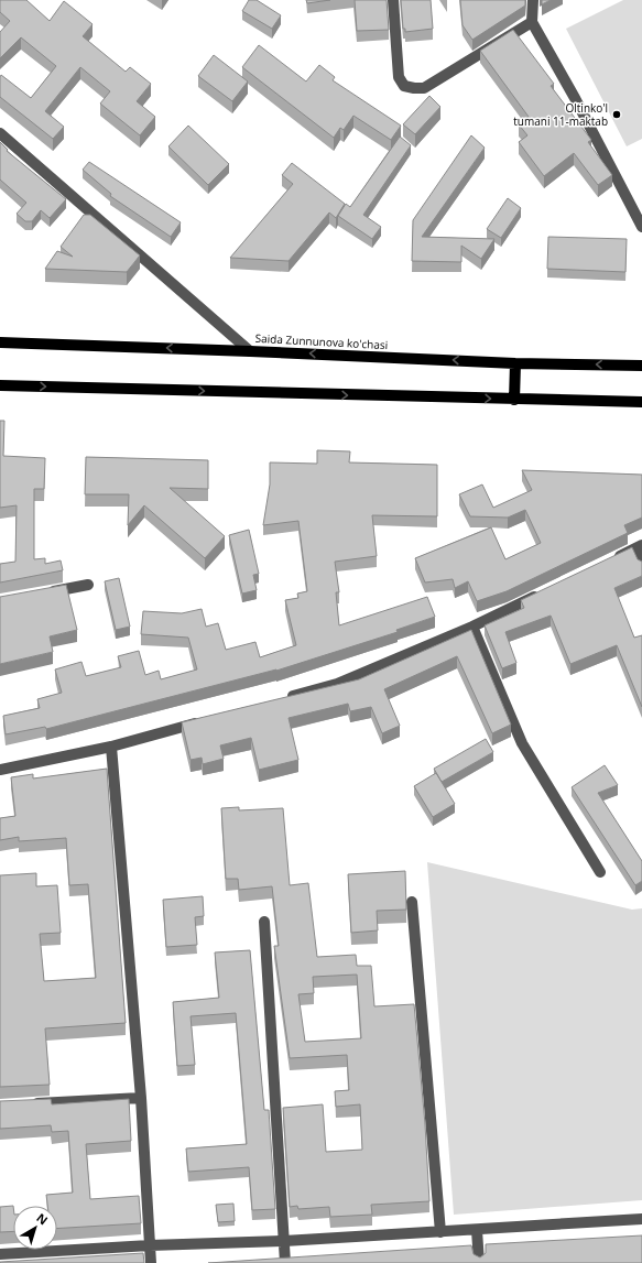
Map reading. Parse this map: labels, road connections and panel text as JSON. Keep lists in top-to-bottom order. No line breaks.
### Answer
{"streets":{"main road":["Saida Zunnunova ko'chasi"]},"places":["Oltinko'l tumani 11-maktab"],"north":"top right"}
